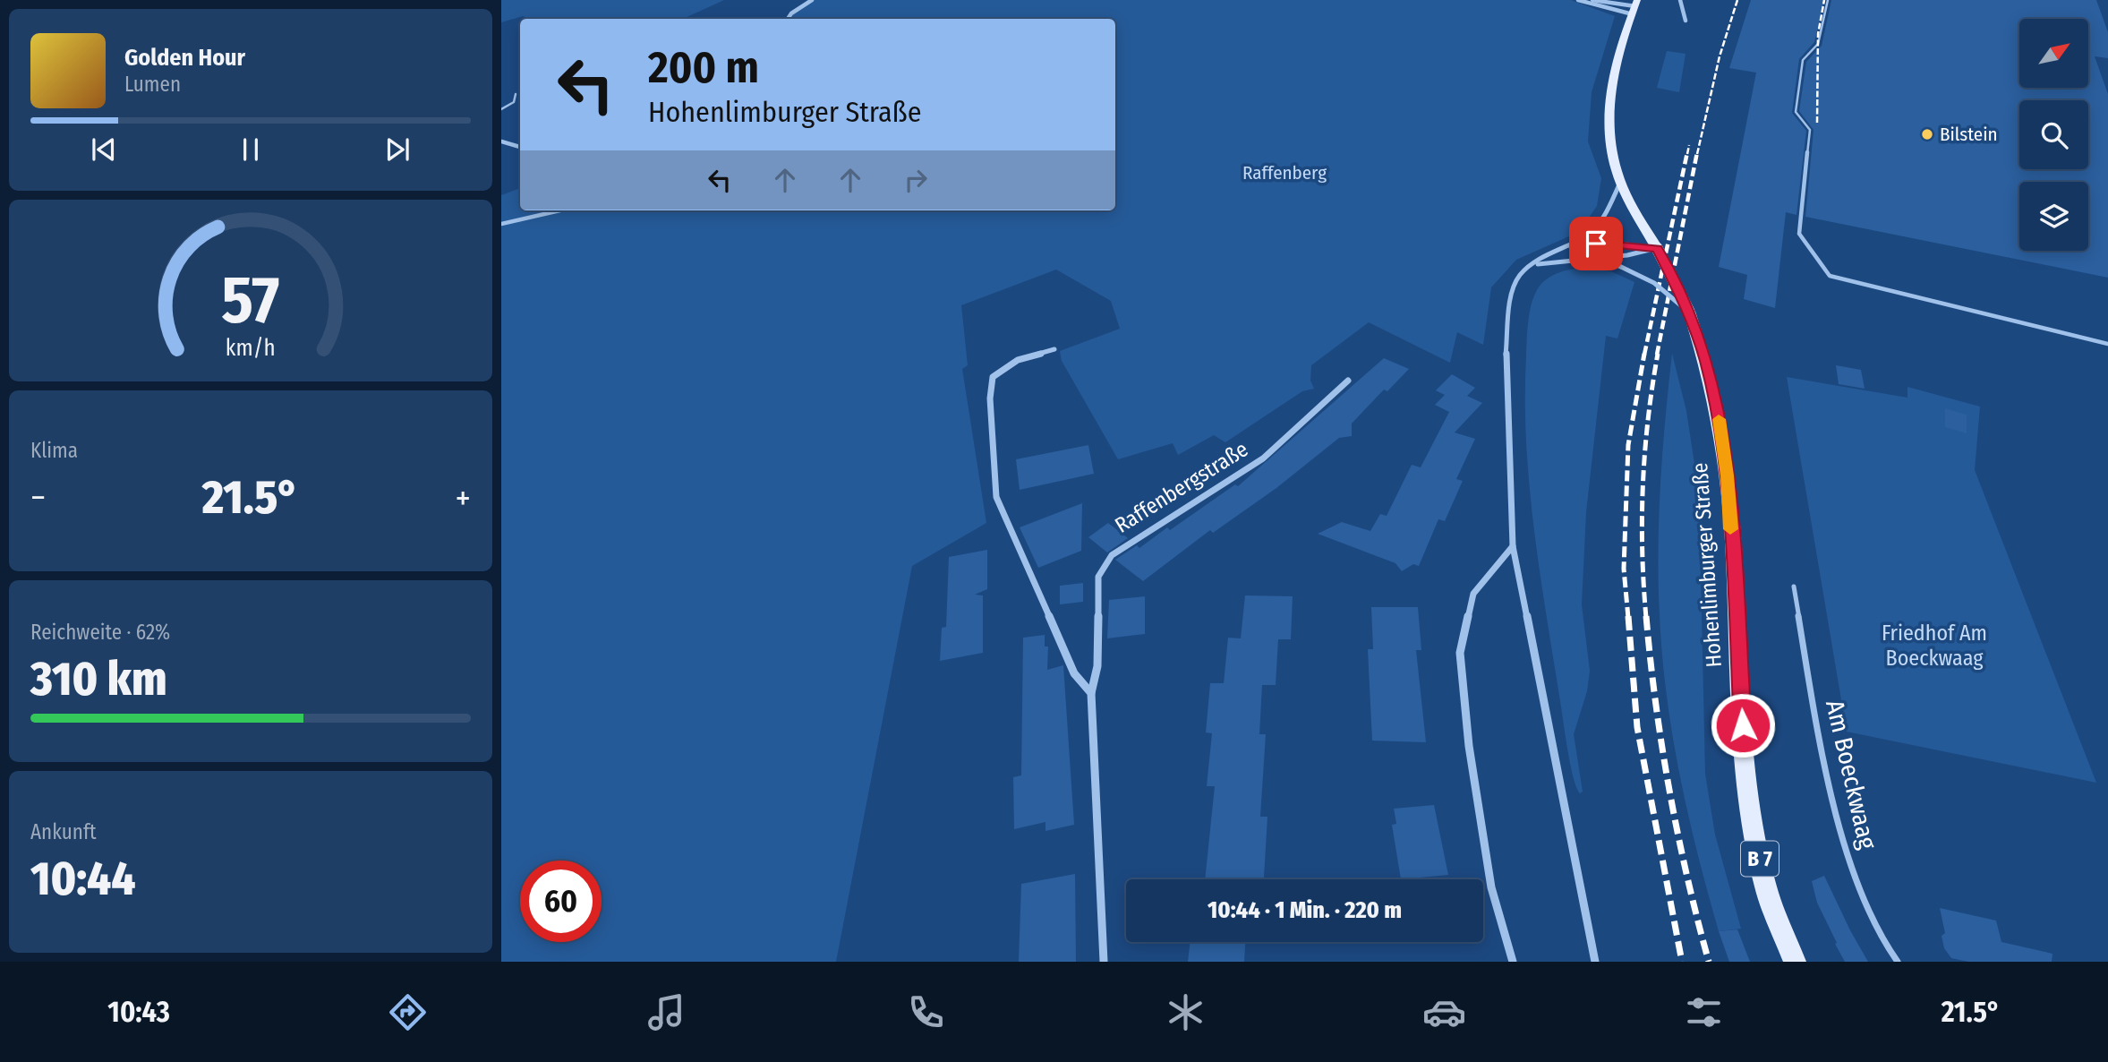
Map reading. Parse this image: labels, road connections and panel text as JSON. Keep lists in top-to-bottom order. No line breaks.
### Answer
{"streets":{"main road":["Hohenlimburger Straße","B 7"],"street":["Raffenbergstraße"],"lane":["Am Boeckwaag"]},"parks":["Raffenberg","Friedhof Am Boeckwaag"],"places":["Bilstein"],"north":"top right","page":{"turn":["200 m","Hohenlimburger Straße"],"song":["Golden Hour","Lumen"],"tile":["Klima",["Reichweite · 62%","310 km"],["Ankunft","10:44"]],"heat":["−","21.5°","+"],"limit":"60","trip":"10:44 · 1 Min. · 220 m","tabs":["10:43","21.5°"],"gauge":["57","km/h"]}}
